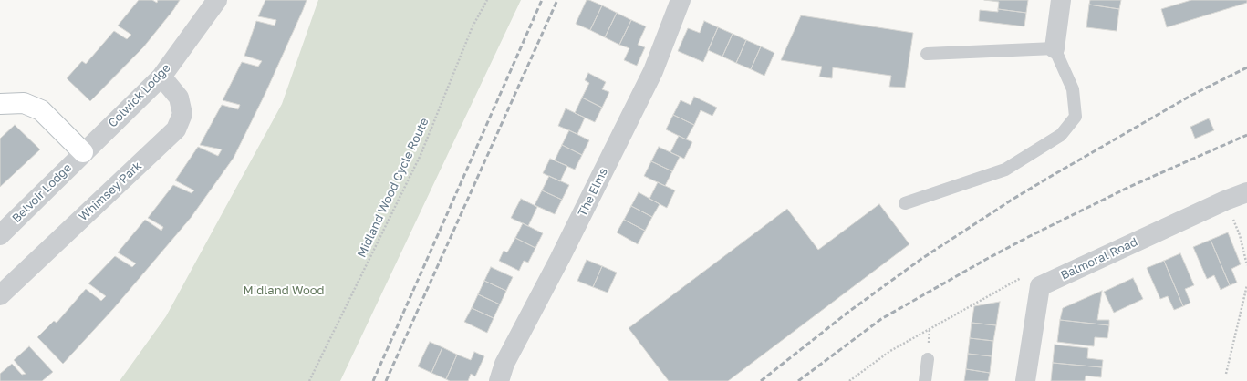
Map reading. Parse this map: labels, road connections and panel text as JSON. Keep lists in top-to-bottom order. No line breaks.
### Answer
{"streets":{"street":["Colwick Lodge","Whimsey Park","The Elms","Belvoir Lodge","Balmoral Road"],"path":["Midland Wood Cycle Route"]},"crossings":[["Colwick Lodge","Whimsey Park"],["Colwick Lodge","Belvoir Lodge"]],"parks":["Midland Wood"]}
